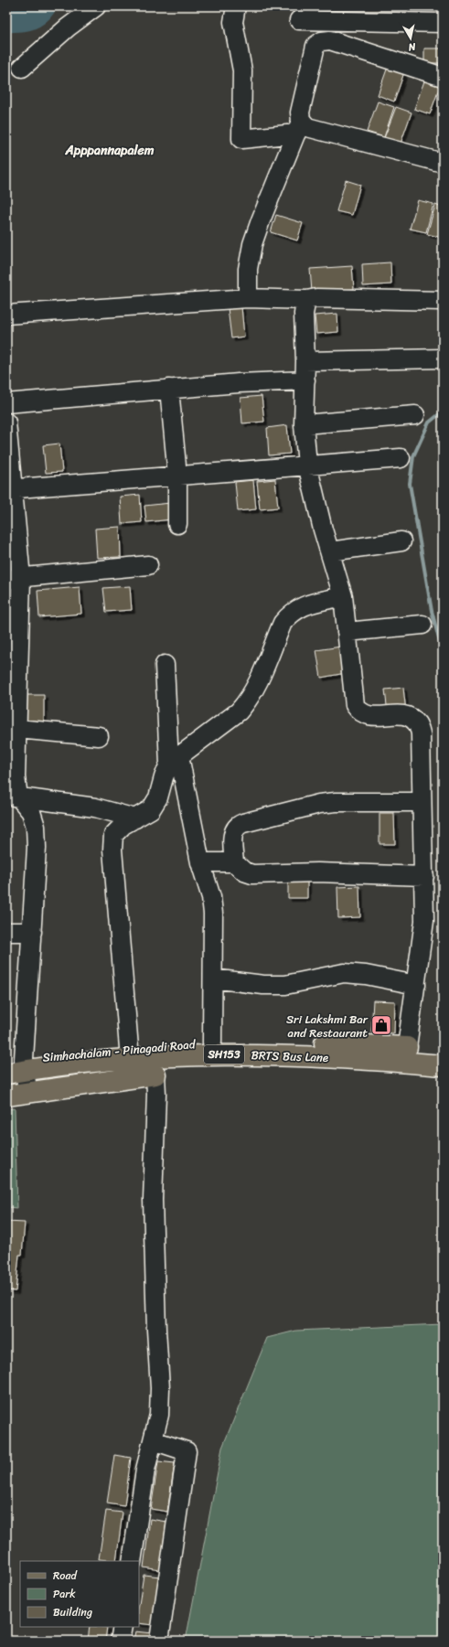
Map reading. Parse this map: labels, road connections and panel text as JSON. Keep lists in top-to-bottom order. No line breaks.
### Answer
{"streets":{"main road":["Simhachalam - Pinagadi Road","SH153","BRTS Bus Lane"]},"crossings":[["Simhachalam - Pinagadi Road","BRTS Bus Lane"]],"districts":["Apppannapalem"],"places":{"shop":["Sri Lakshmi Bar and Restaurant"]},"legend":["Road","Park","Building"],"north":"bottom"}
